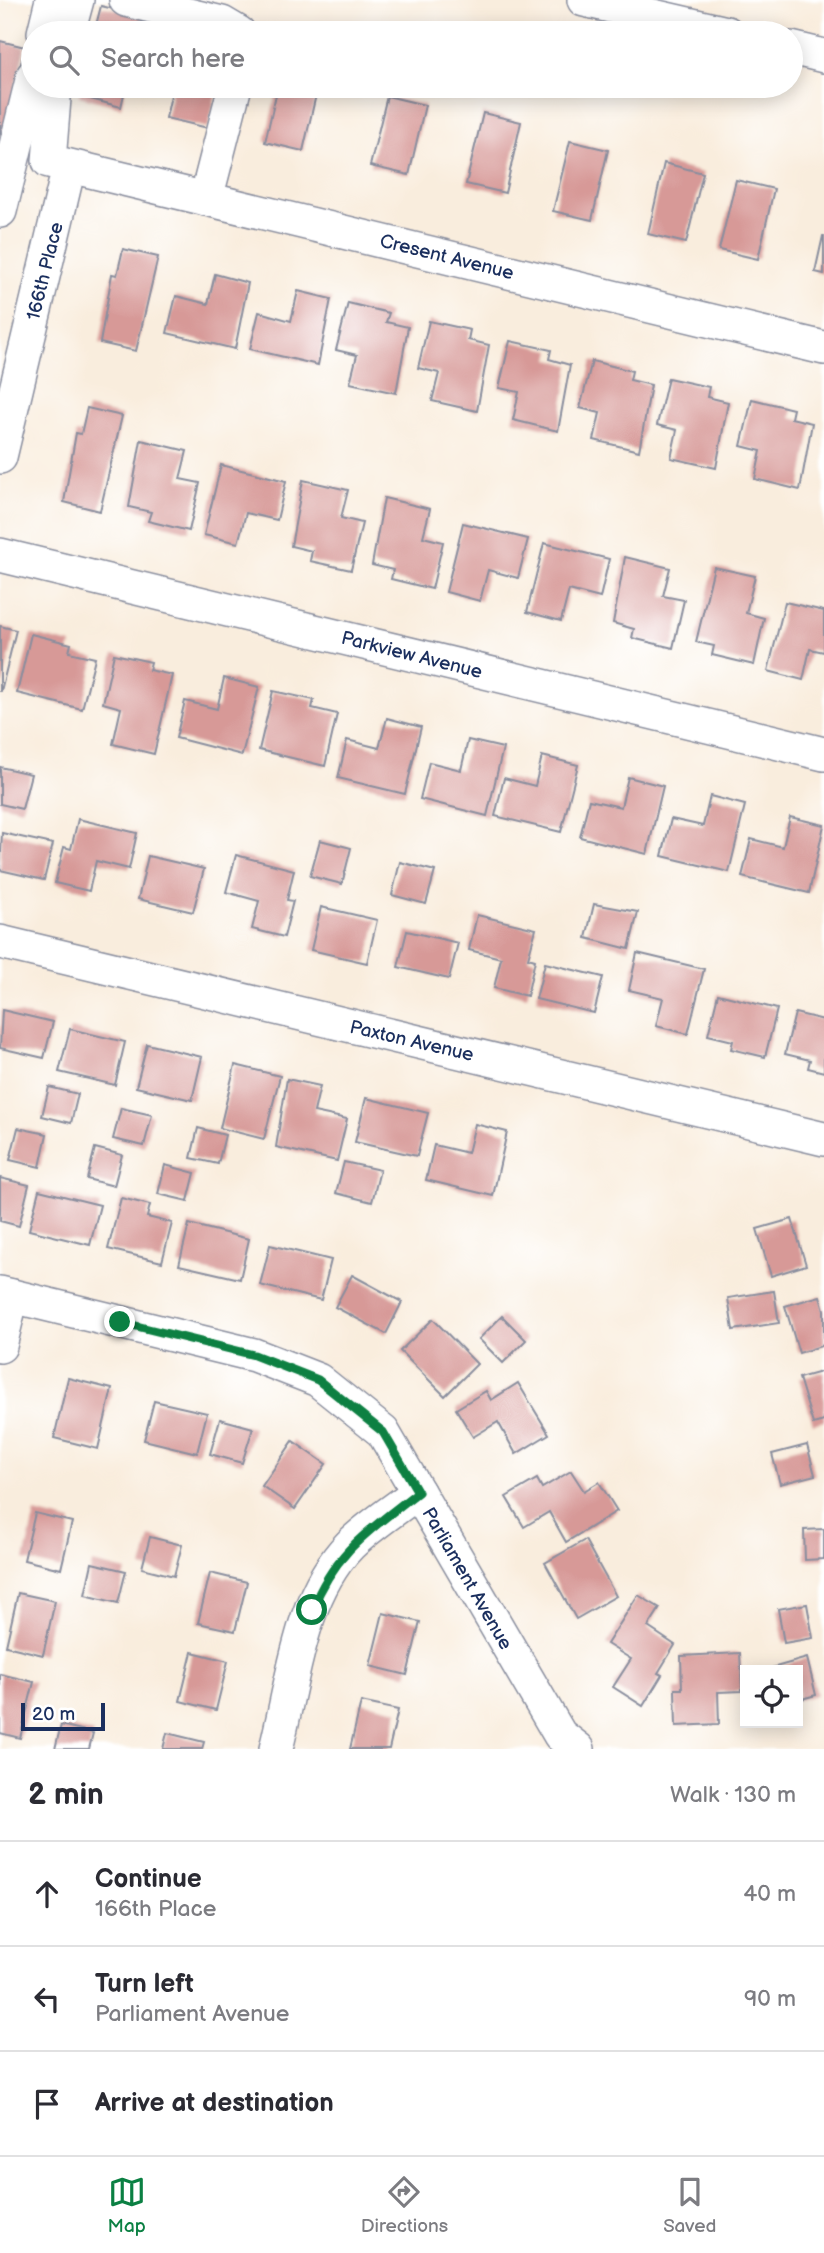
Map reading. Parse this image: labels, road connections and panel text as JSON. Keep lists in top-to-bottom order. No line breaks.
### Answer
{"streets":{"street":["Cresent Avenue","166th Place","Parkview Avenue","Paxton Avenue","Parliament Avenue"]},"crossings":[["Cresent Avenue","166th Place"]],"scale_bar":"20 m","page":{"search":"Search here","scale":"20 m","heading":["2 min","Walk · 130 m"],"list":[["Continue","166th Place","40 m"],["Turn left","Parliament Avenue","90 m"],"Arrive at destination"],"nav":["Map","Directions","Saved"]}}
